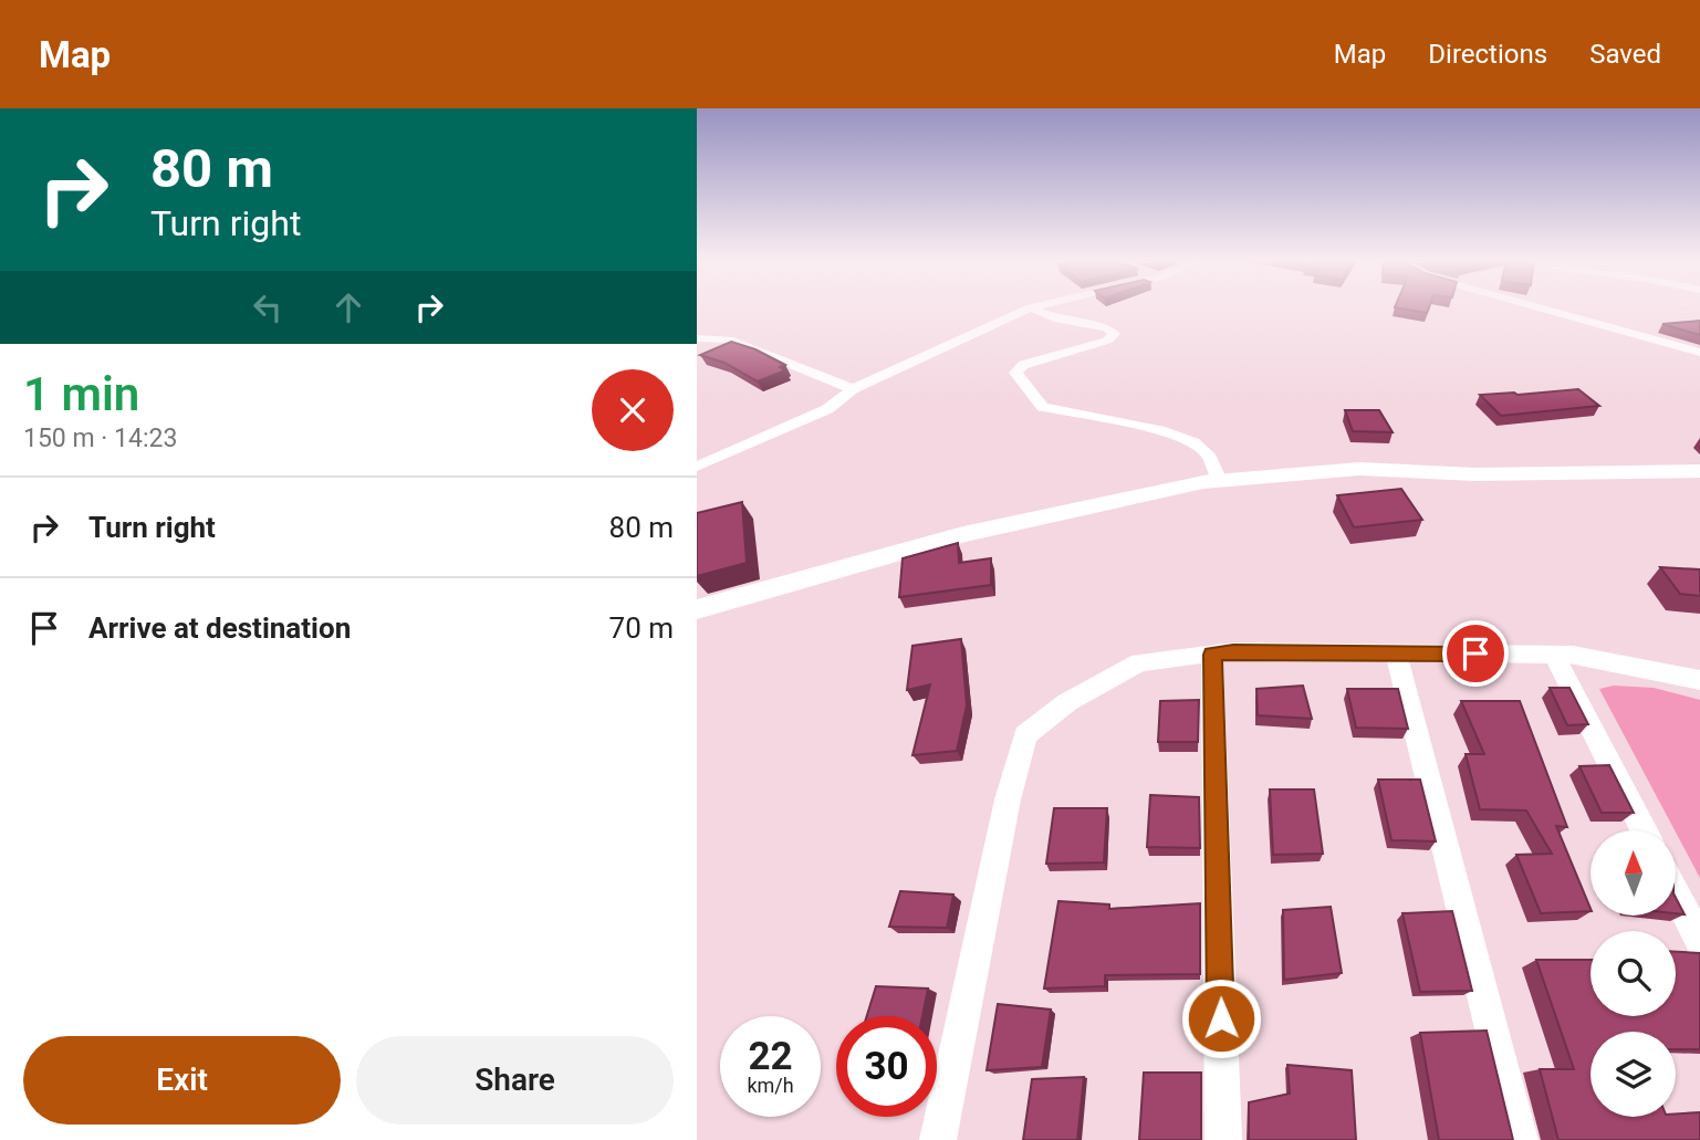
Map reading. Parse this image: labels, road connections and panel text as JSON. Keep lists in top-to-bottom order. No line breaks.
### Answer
{"north":"top","page":{"header":"Map","nav":["Map","Directions","Saved"],"turn":["80 m","Turn right"],"heading":["1 min","150 m · 14:23"],"list":[{"name":"Turn right","value":"80 m"},{"name":"Arrive at destination","value":"70 m"}],"speed":"22 km/h","limit":"30","buttons":["Exit","Share"]}}
